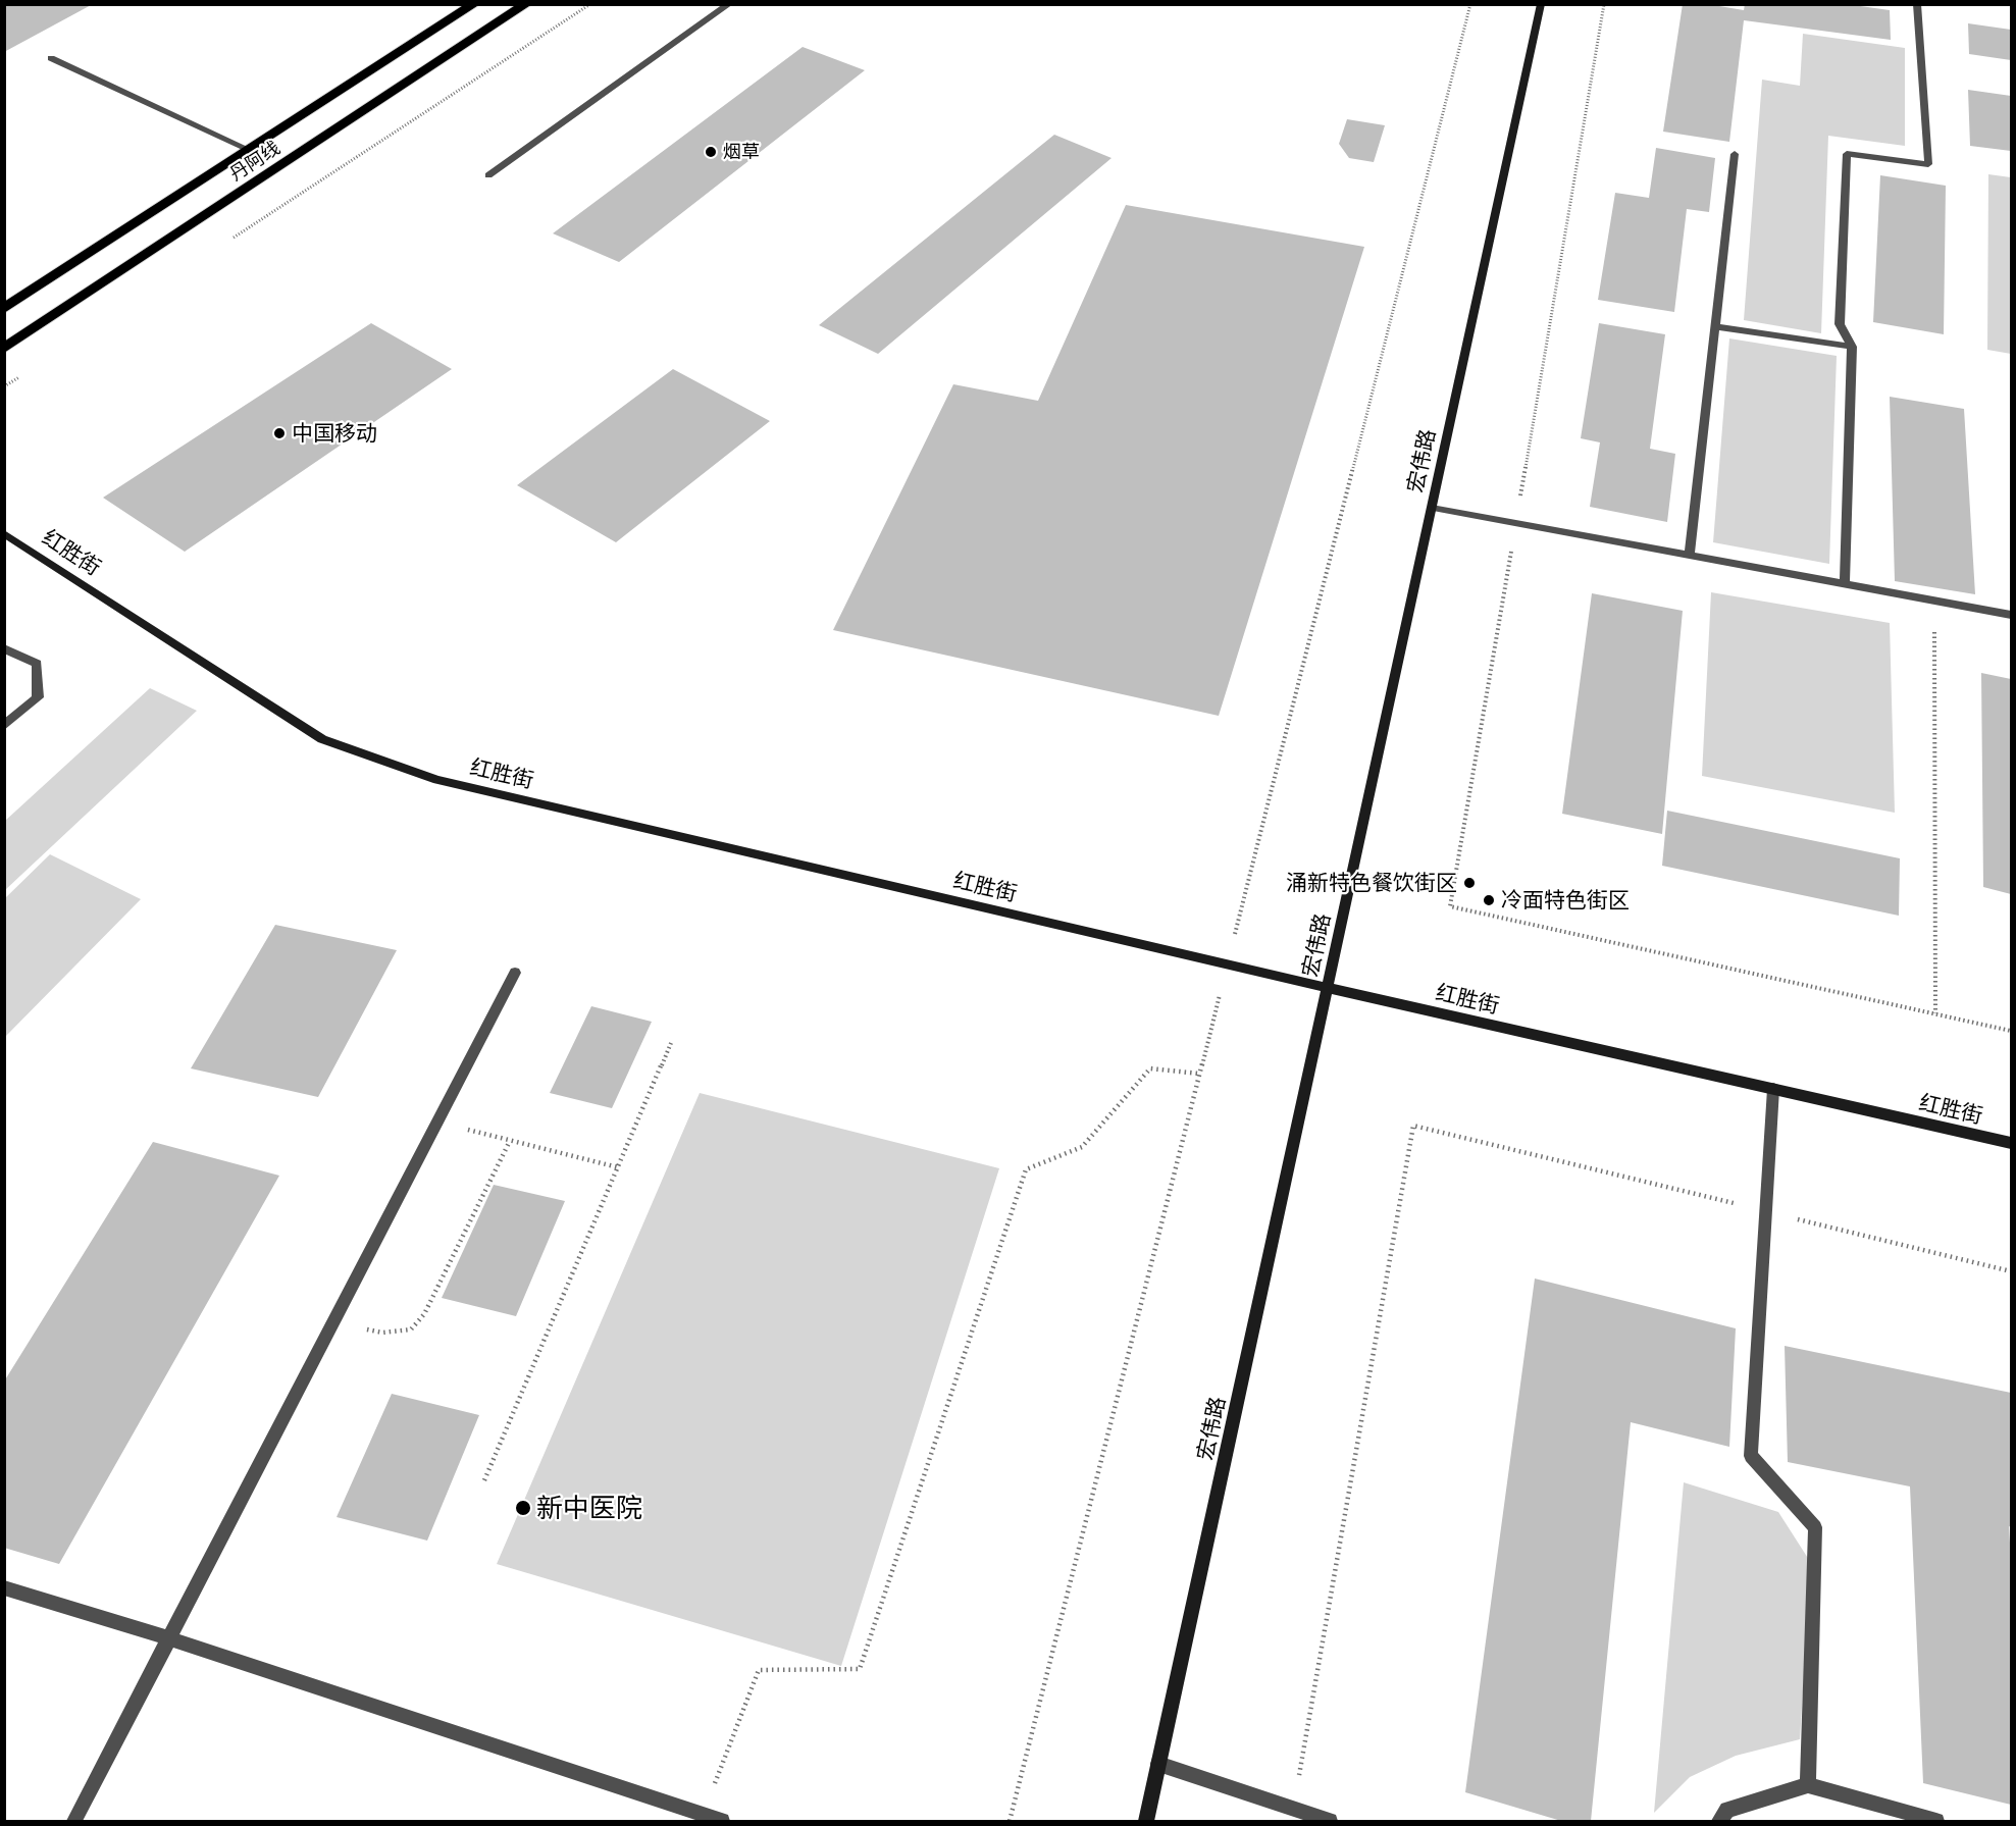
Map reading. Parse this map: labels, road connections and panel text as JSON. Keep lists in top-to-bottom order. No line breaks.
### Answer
{"streets":{"highway":["丹阿线"],"street":["宏伟路","红胜街"]},"crossings":[["宏伟路","红胜街"]],"places":["烟草","中国移动","涌新特色餐饮街区","冷面特色街区","新中医院"]}
